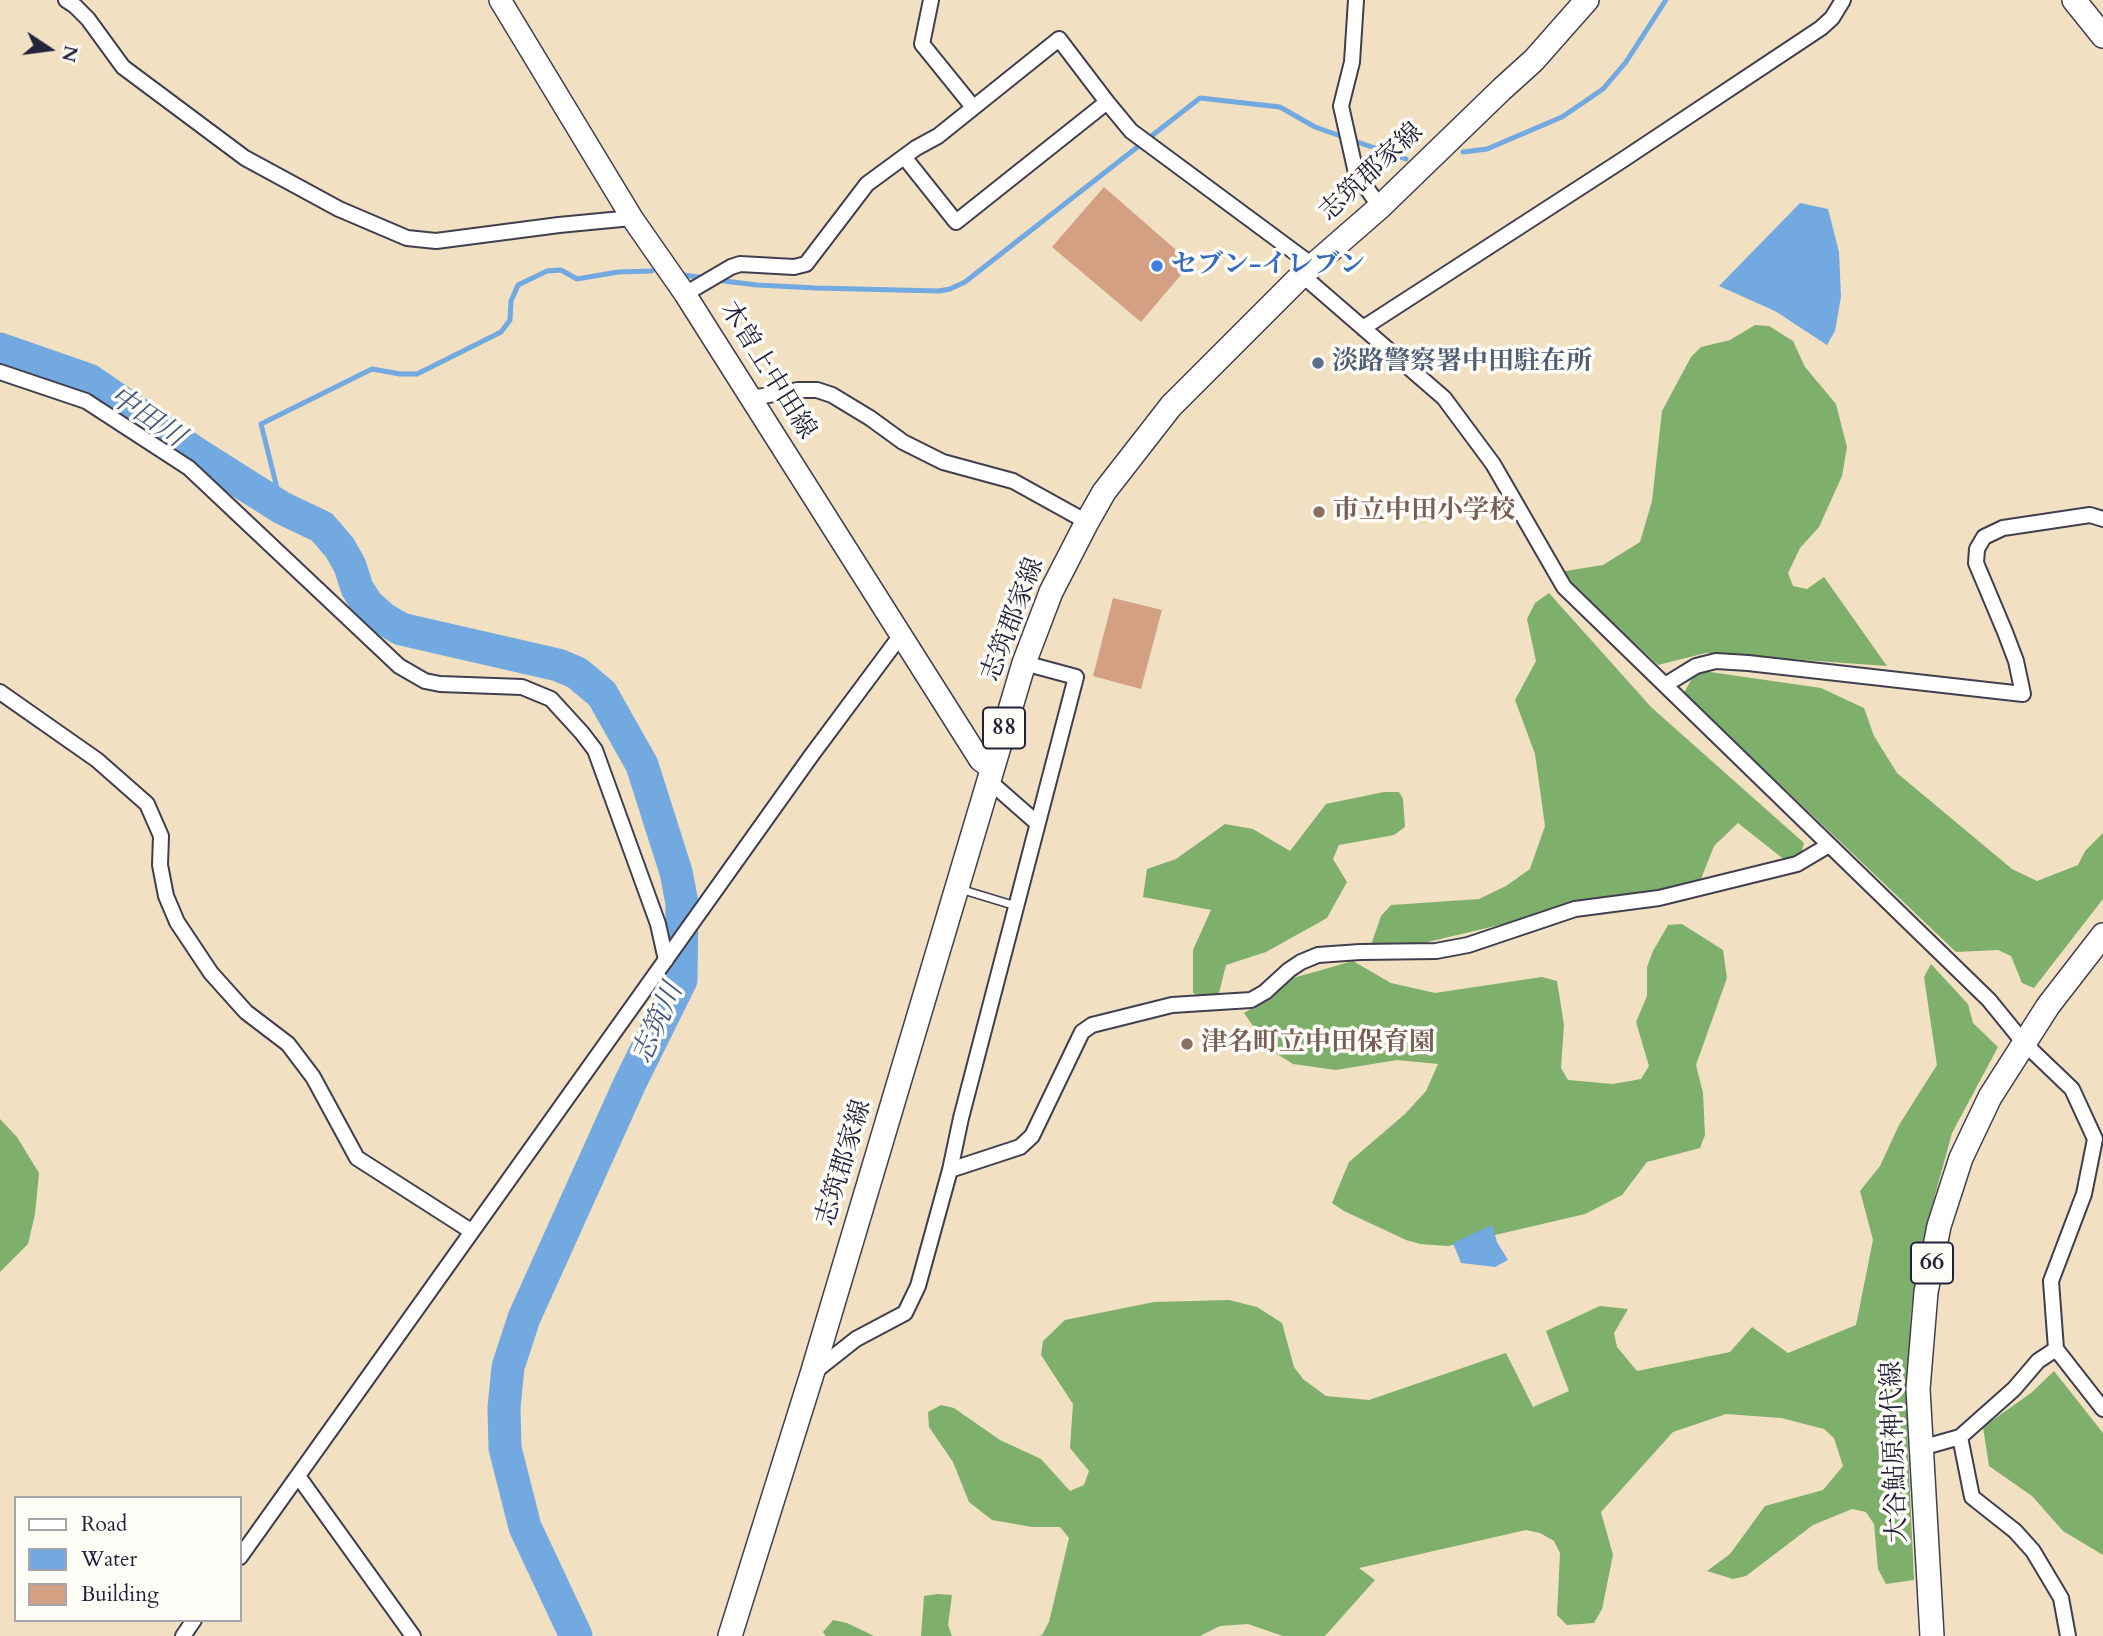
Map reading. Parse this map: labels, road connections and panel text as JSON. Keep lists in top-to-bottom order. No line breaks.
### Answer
{"streets":{"main road":["志筑郡家線","木曽上中田線","88","66","大谷鮎原神代線"]},"crossings":[["志筑郡家線","木曽上中田線"]],"water":["中田川","志筑川"],"places":["セブン-イレブン","淡路警察署中田駐在所","市立中田小学校","津名町立中田保育園"],"legend":["Road","Water","Building"],"north":"right"}
